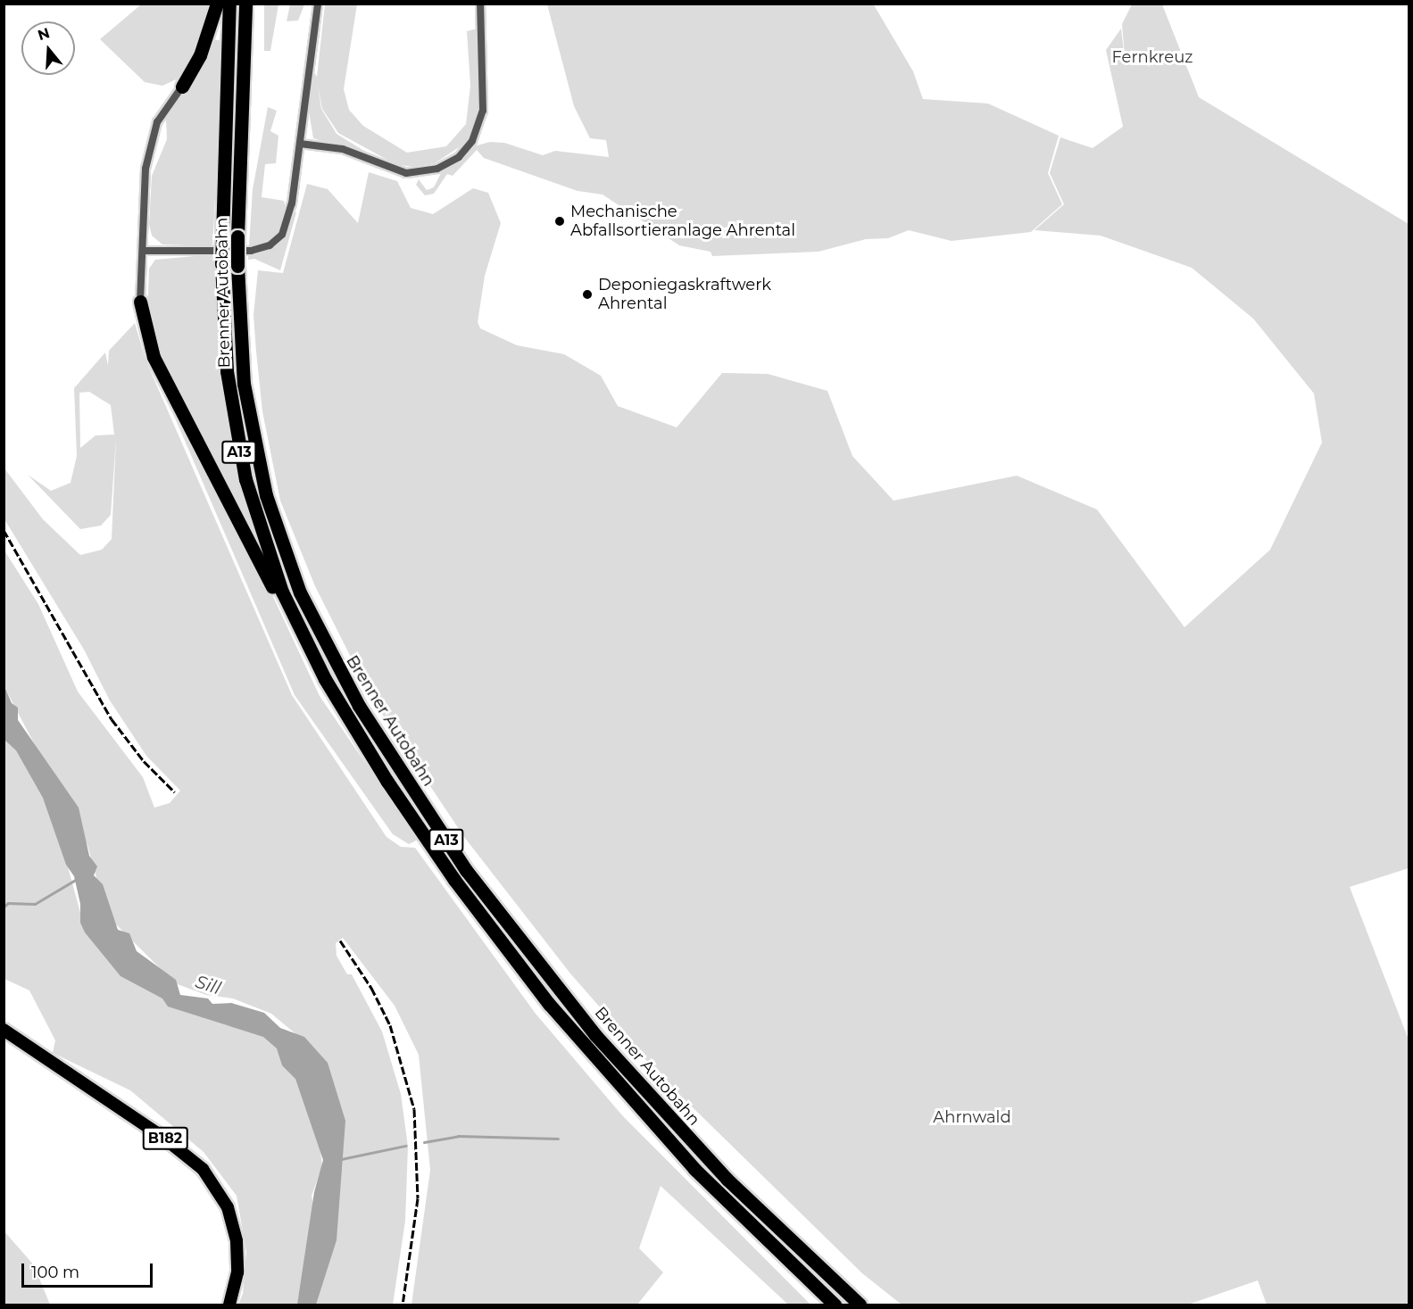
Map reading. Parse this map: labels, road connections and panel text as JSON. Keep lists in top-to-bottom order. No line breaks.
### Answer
{"streets":{"highway":["Brenner Autobahn","A13"],"main road":["B182"]},"water":["Sill"],"parks":["Fernkreuz","Ahrnwald"],"places":["Mechanische Abfallsortieranlage Ahrental","Deponiegaskraftwerk Ahrental"],"scale_bar":"100 m","north":"top"}
